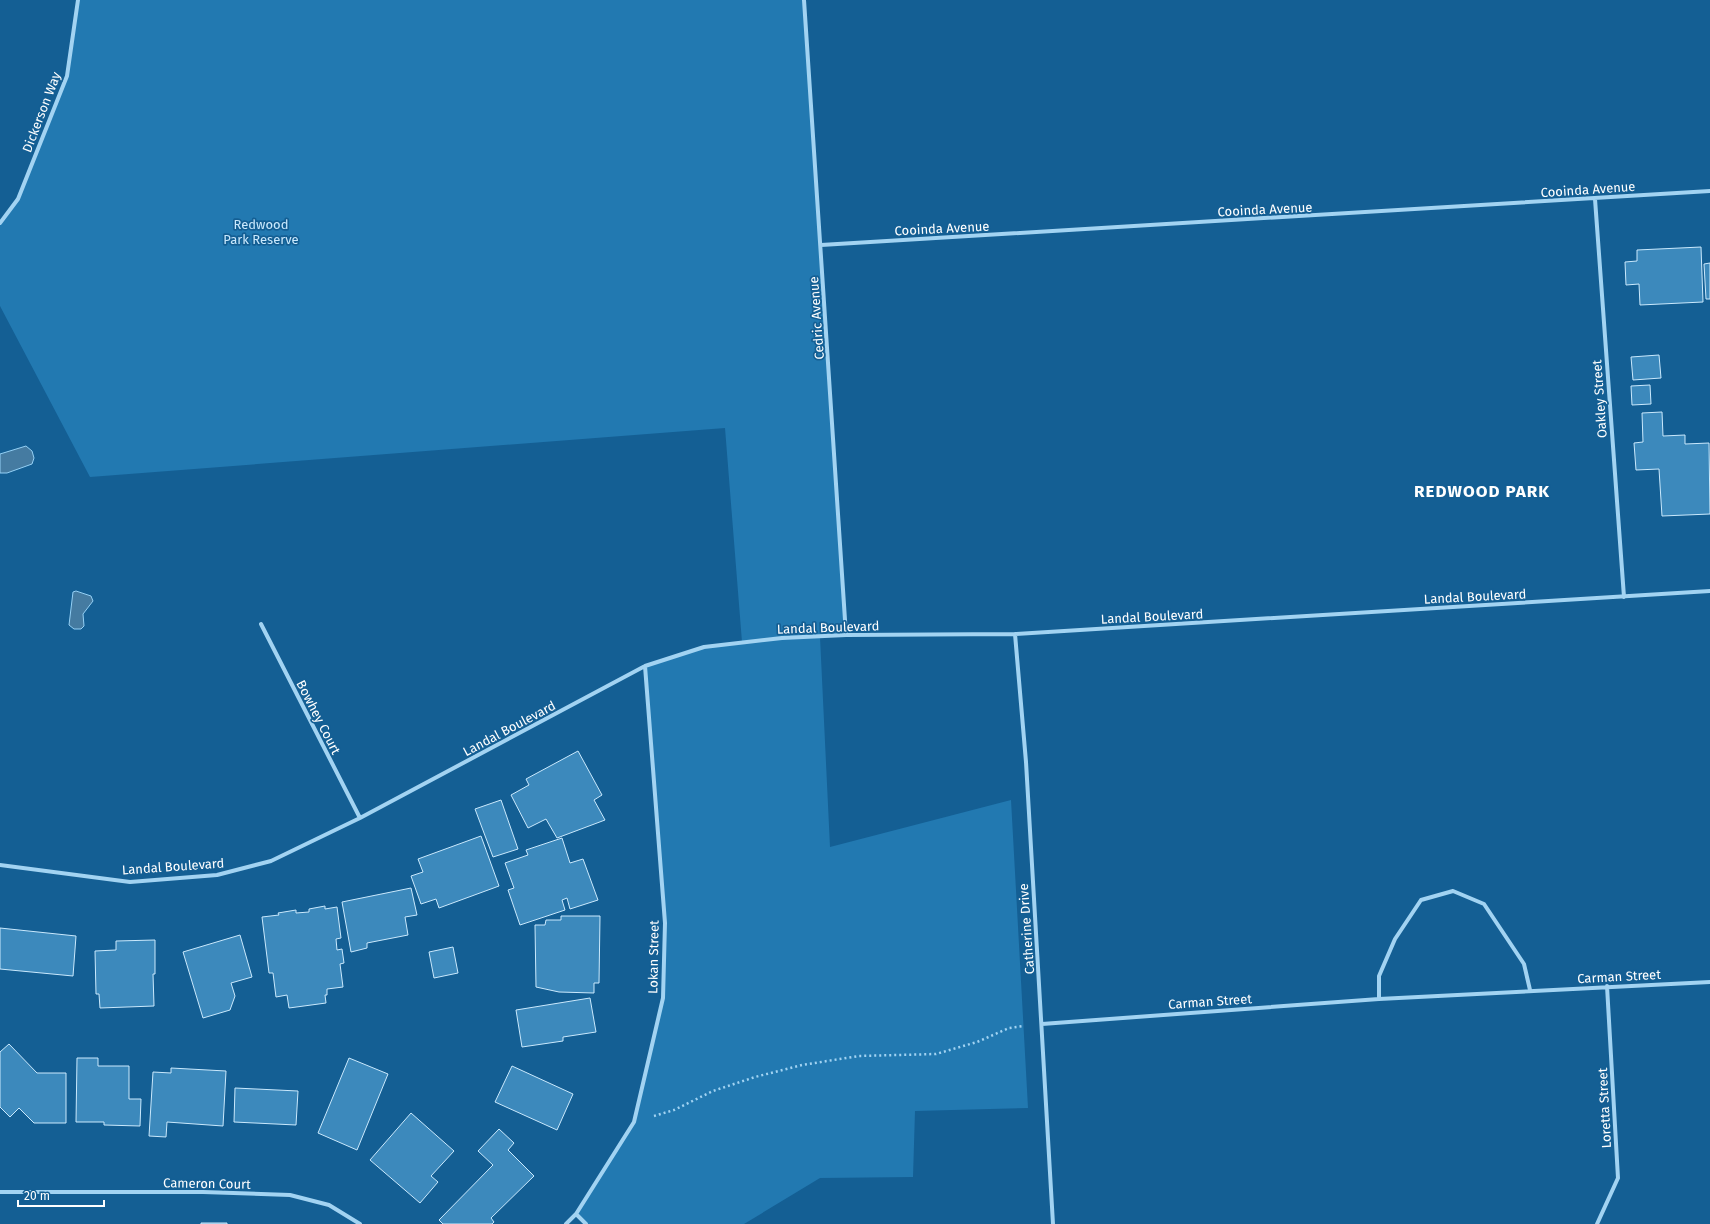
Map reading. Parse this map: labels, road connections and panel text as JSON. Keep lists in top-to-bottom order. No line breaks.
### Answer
{"streets":{"street":["Dickerson Way","Cooinda Avenue","Cedric Avenue","Oakley Street","Landal Boulevard","Bowhey Court","Catherine Drive","Lokan Street","Carman Street","Loretta Street","Cameron Court"]},"crossings":[["Cooinda Avenue","Cedric Avenue"],["Cooinda Avenue","Oakley Street"],["Cedric Avenue","Landal Boulevard"],["Oakley Street","Landal Boulevard"],["Landal Boulevard","Bowhey Court"],["Landal Boulevard","Catherine Drive"],["Landal Boulevard","Lokan Street"],["Catherine Drive","Carman Street"],["Carman Street","Loretta Street"]],"districts":["REDWOOD PARK"],"parks":["Redwood Park Reserve"],"scale_bar":"20 m"}
